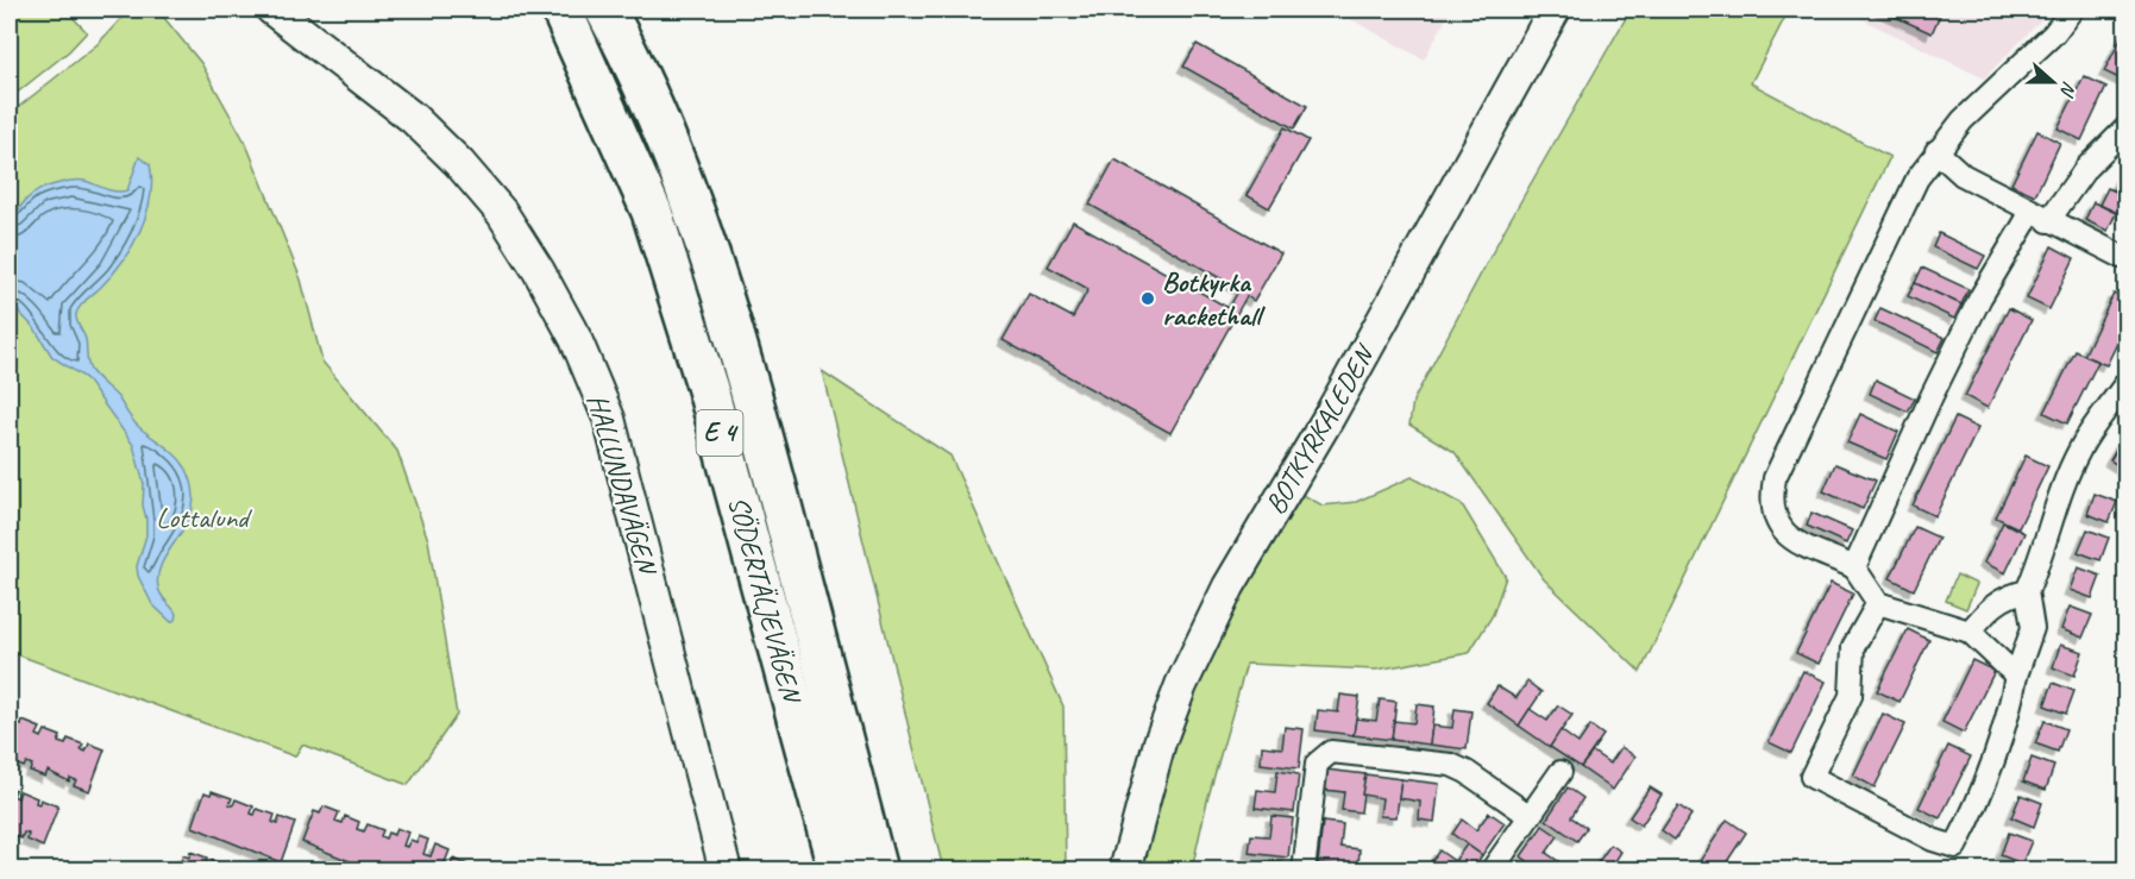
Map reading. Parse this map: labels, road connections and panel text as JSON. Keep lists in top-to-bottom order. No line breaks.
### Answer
{"streets":{"highway":["E 4","SÖDERTÄLJEVÄGEN"],"main road":["BOTKYRKALEDEN","HALLUNDAVÄGEN"]},"parks":["Lottalund"],"places":["Botkyrka rackethall"],"north":"right"}
